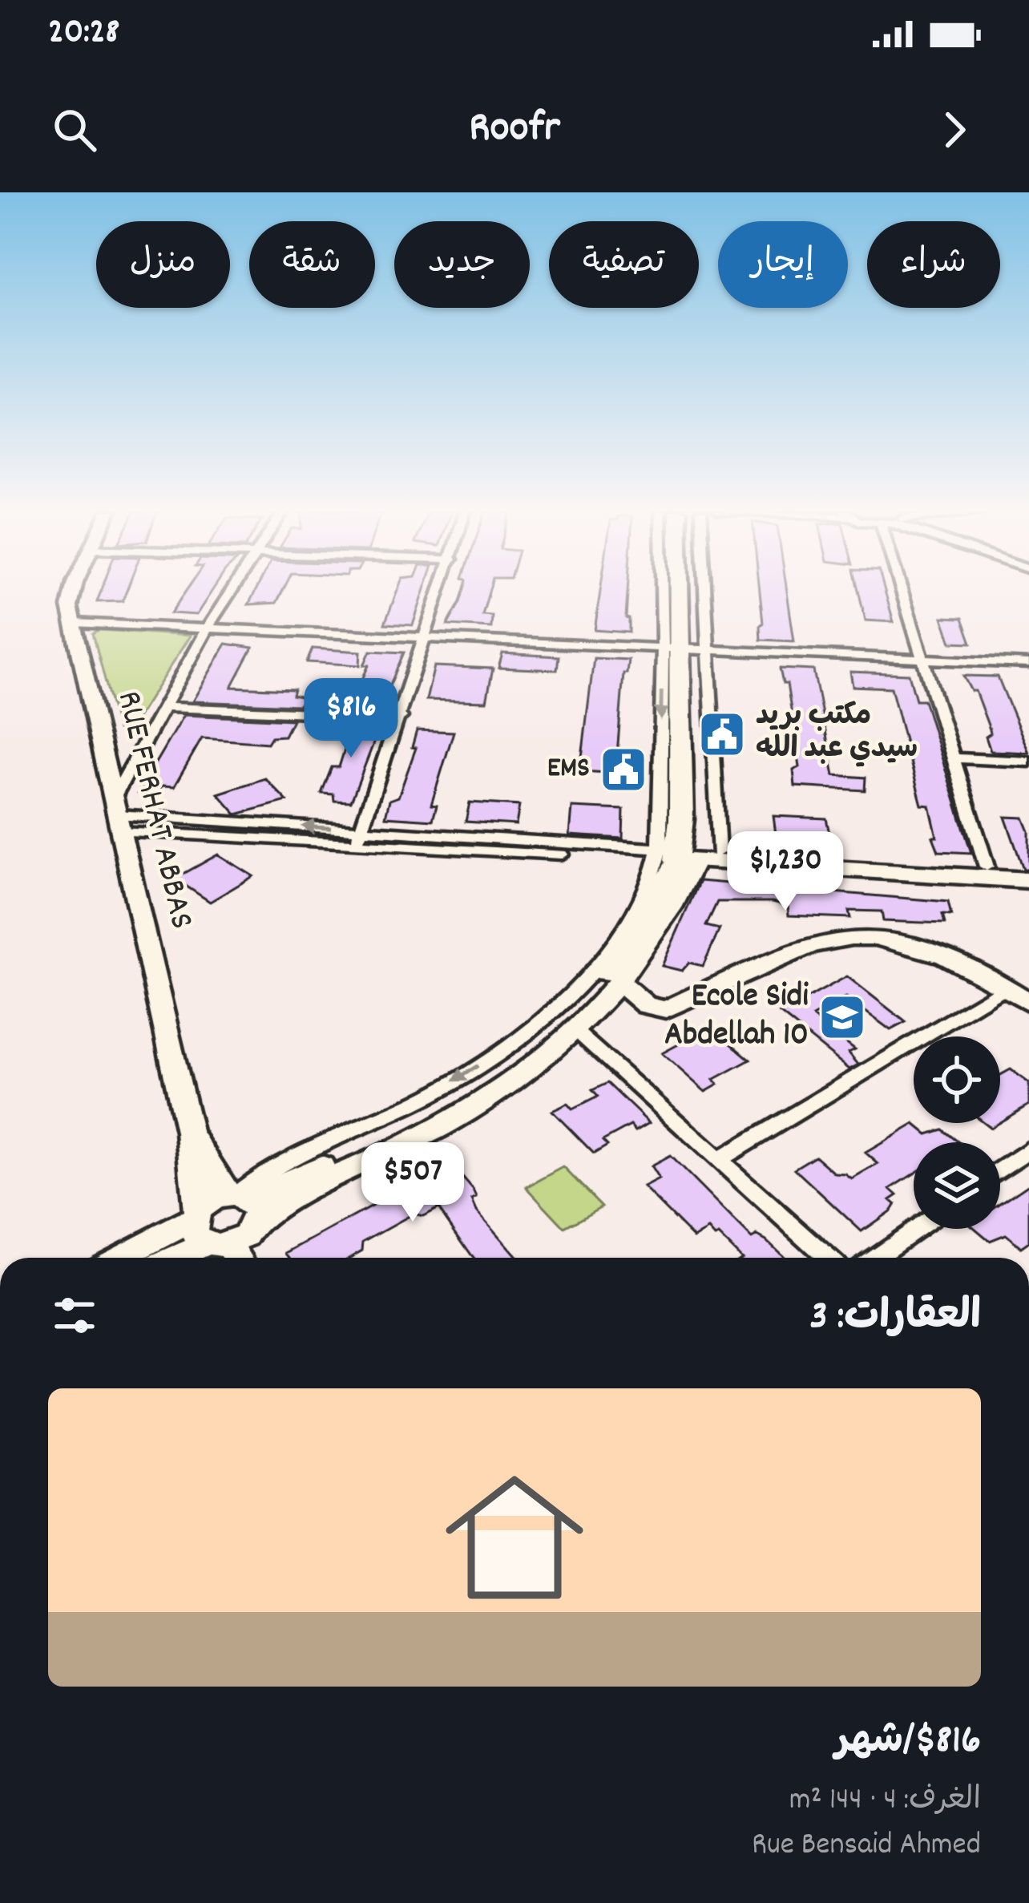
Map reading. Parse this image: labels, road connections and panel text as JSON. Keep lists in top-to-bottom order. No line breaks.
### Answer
{"streets":{"street":["RUE FERHAT ABBAS"]},"places":{"public building":["مكتب بريد سيدي عبد الله","EMS"],"school or university":["Ecole Sidi Abdellah 10"]},"page":{"status":"20:28","header":"Roofr","chip":["شراء","إيجار","تصفية","جديد","شقة","منزل"],"price":["$816","$1,230","$507"],"heading":"العقارات: 3","list":[{"name":"$816/شهر","note":"الغرف: 4 · 144 m² · Rue Bensaid Ahmed"}]}}
